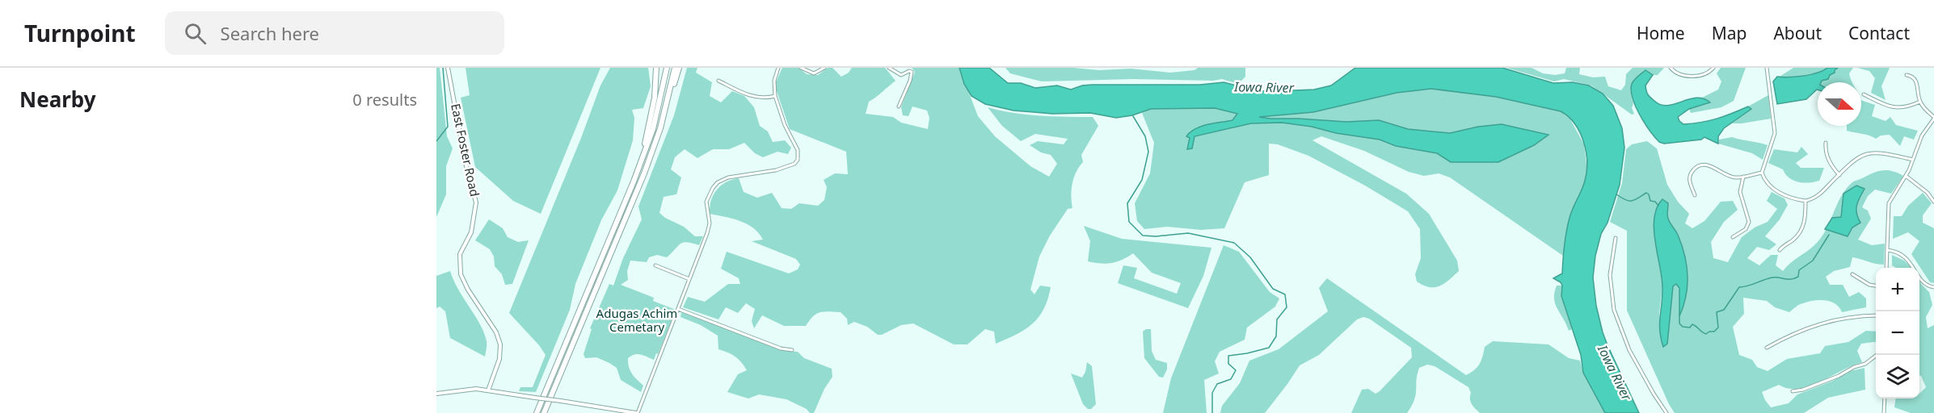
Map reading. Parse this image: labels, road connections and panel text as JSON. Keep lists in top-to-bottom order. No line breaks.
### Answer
{"streets":{"street":["East Foster Road"]},"water":["Iowa River"],"parks":["Adugas Achim Cemetary"],"north":"right","page":{"header":"Turnpoint","search":"Search here","nav":["Home","Map","About","Contact"],"heading":["Nearby","0 results"],"map_buttons":["+","−"]}}
